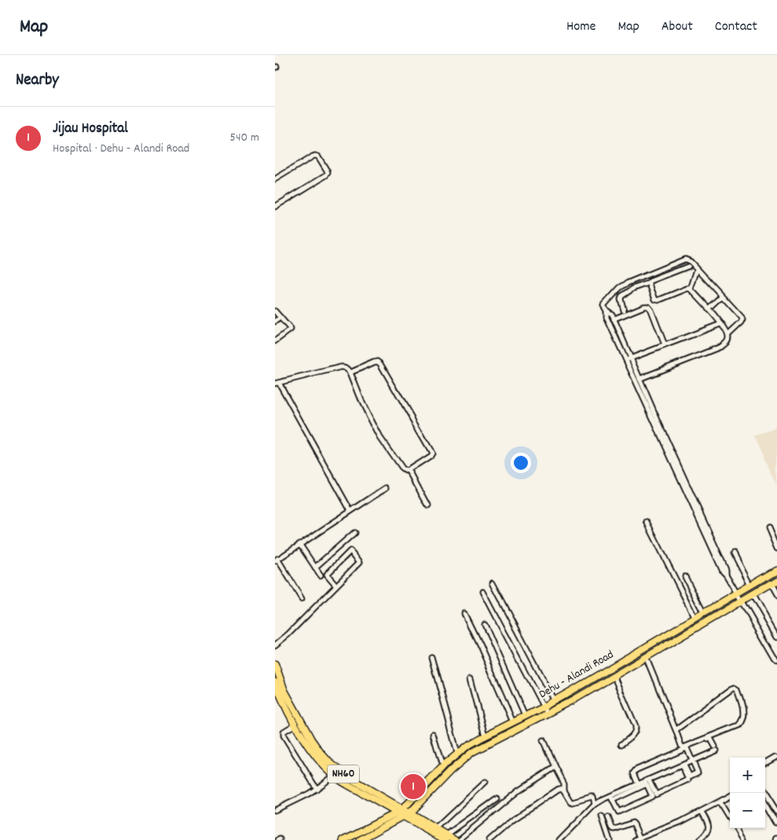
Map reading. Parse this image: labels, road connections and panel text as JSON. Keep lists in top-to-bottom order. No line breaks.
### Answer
{"streets":{"main road":["Dehu - Alandi Road","NH60"]},"crossings":[["Dehu - Alandi Road","NH60"]],"page":{"header":"Map","nav":["Home","Map","About","Contact"],"heading":"Nearby","list":[{"mark":"1","name":"Jijau Hospital","note":"Hospital · Dehu - Alandi Road","value":"540 m"}],"map_buttons":["+","−"],"pins":"1"}}
